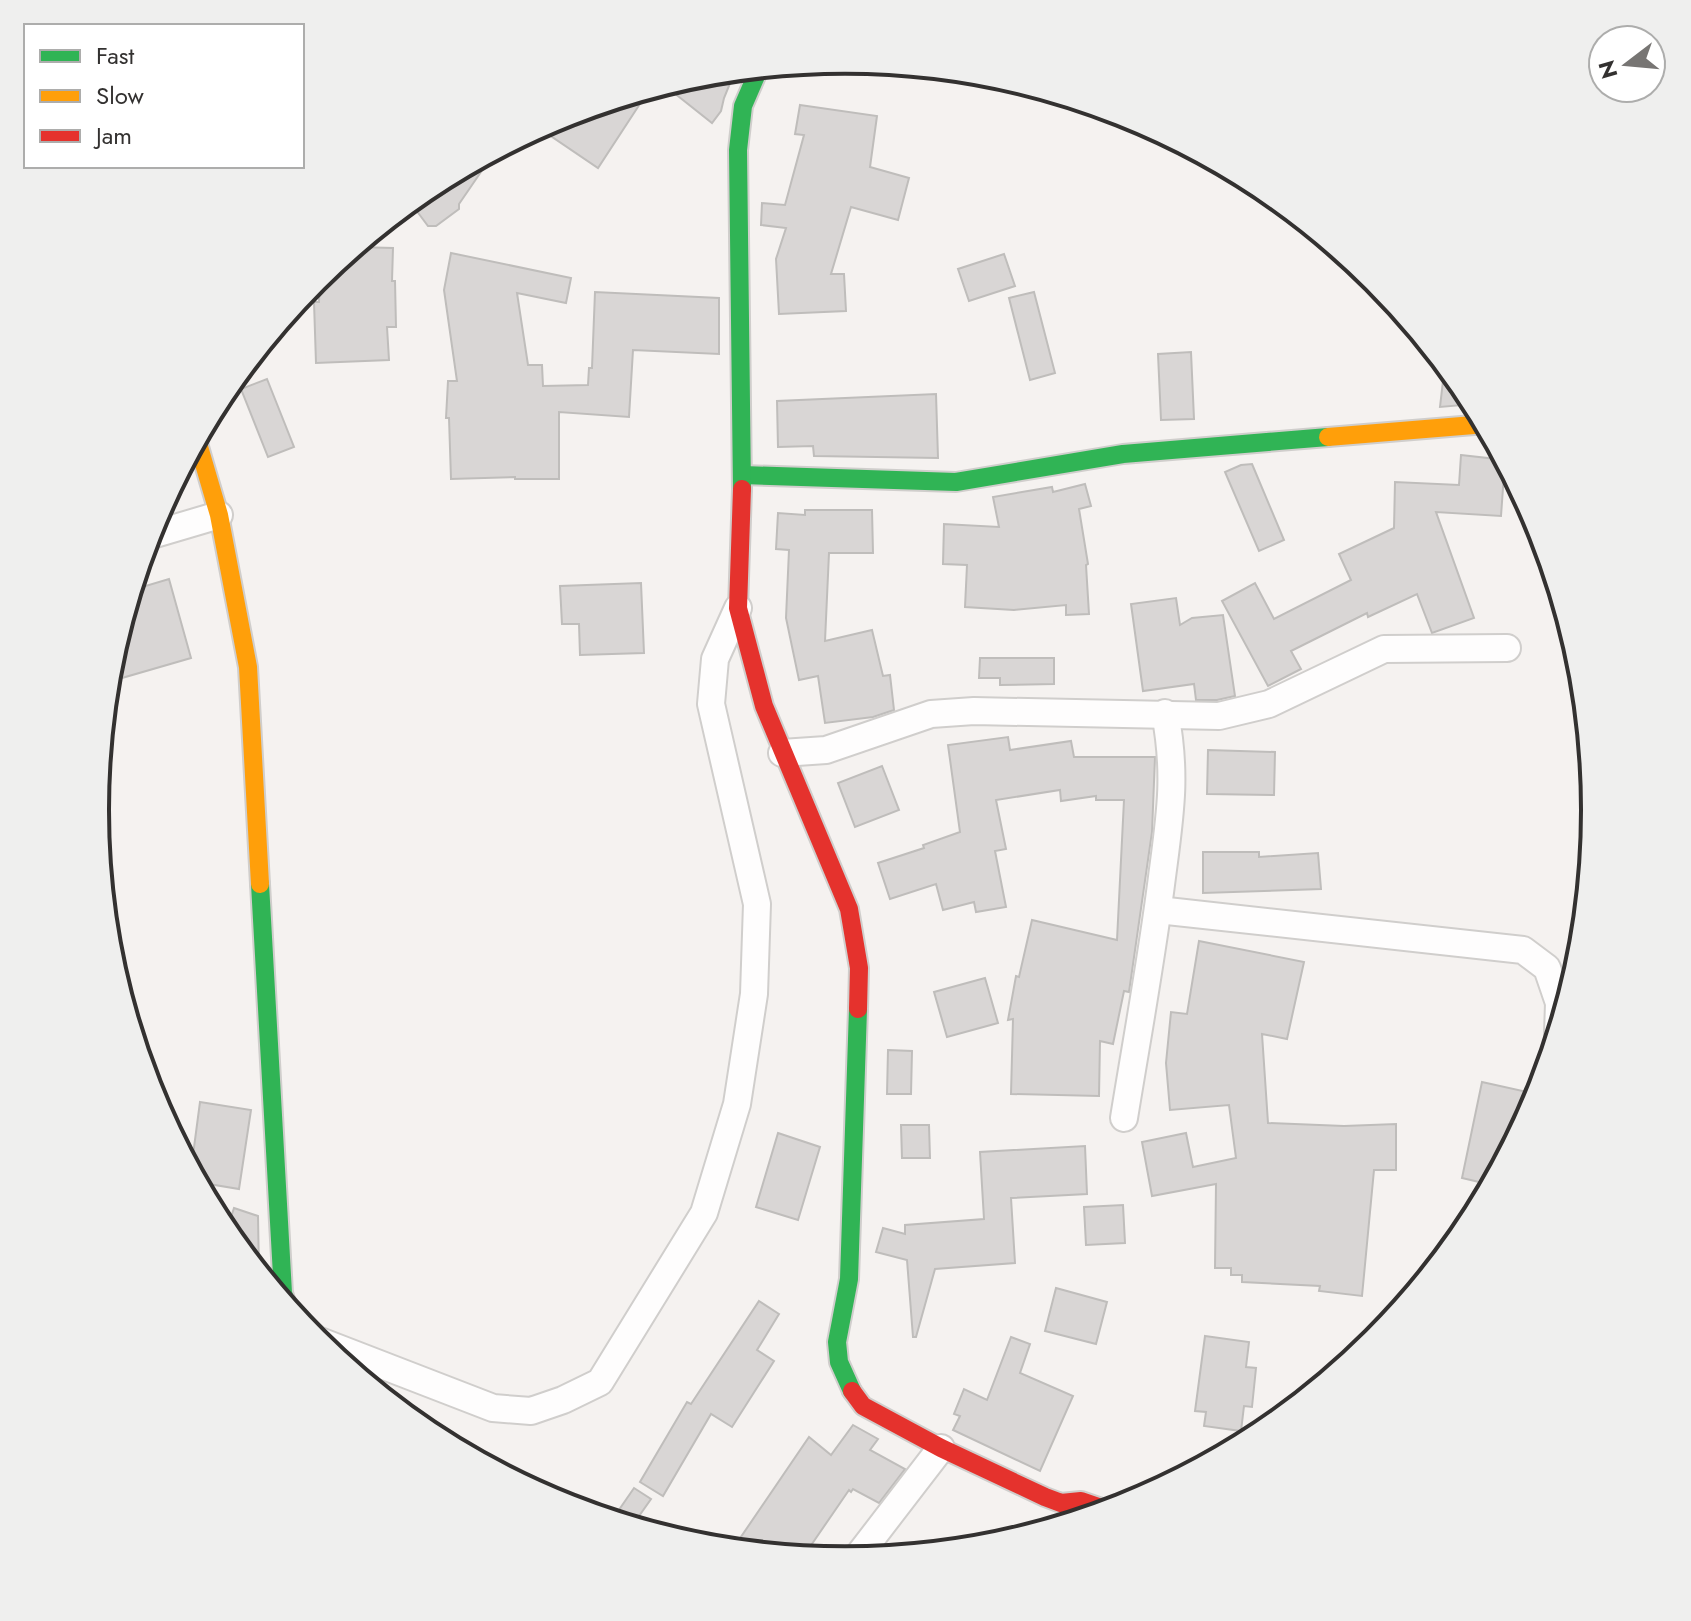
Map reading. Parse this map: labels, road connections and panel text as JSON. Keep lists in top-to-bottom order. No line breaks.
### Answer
{"legend":["Fast","Slow","Jam"],"north":"left"}
